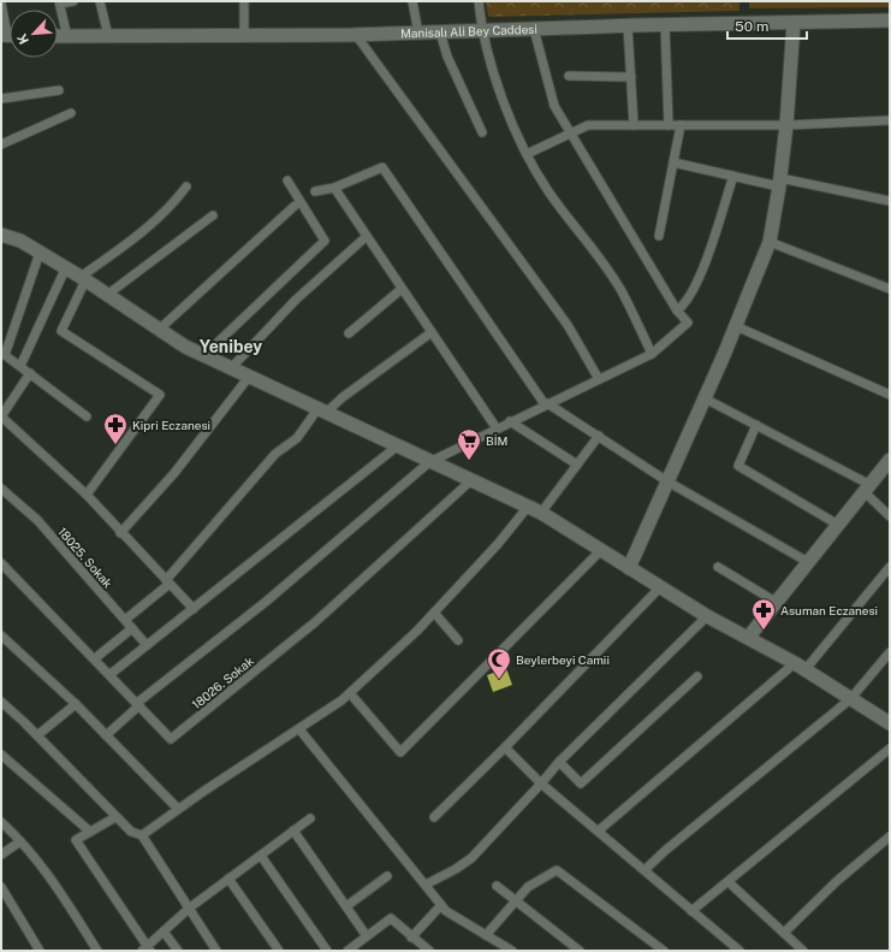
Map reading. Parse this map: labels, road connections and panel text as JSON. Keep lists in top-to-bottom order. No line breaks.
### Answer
{"streets":{"main road":["Manisalı Ali Bey Caddesi"],"street":["18025. Sokak","18026. Sokak"]},"districts":["Yenibey"],"places":{"pharmacy":["Kipri Eczanesi","Asuman Eczanesi"],"supermarket":["BİM"],"mosque":["Beylerbeyi Camii"]},"scale_bar":"50 m","north":"bottom left"}
